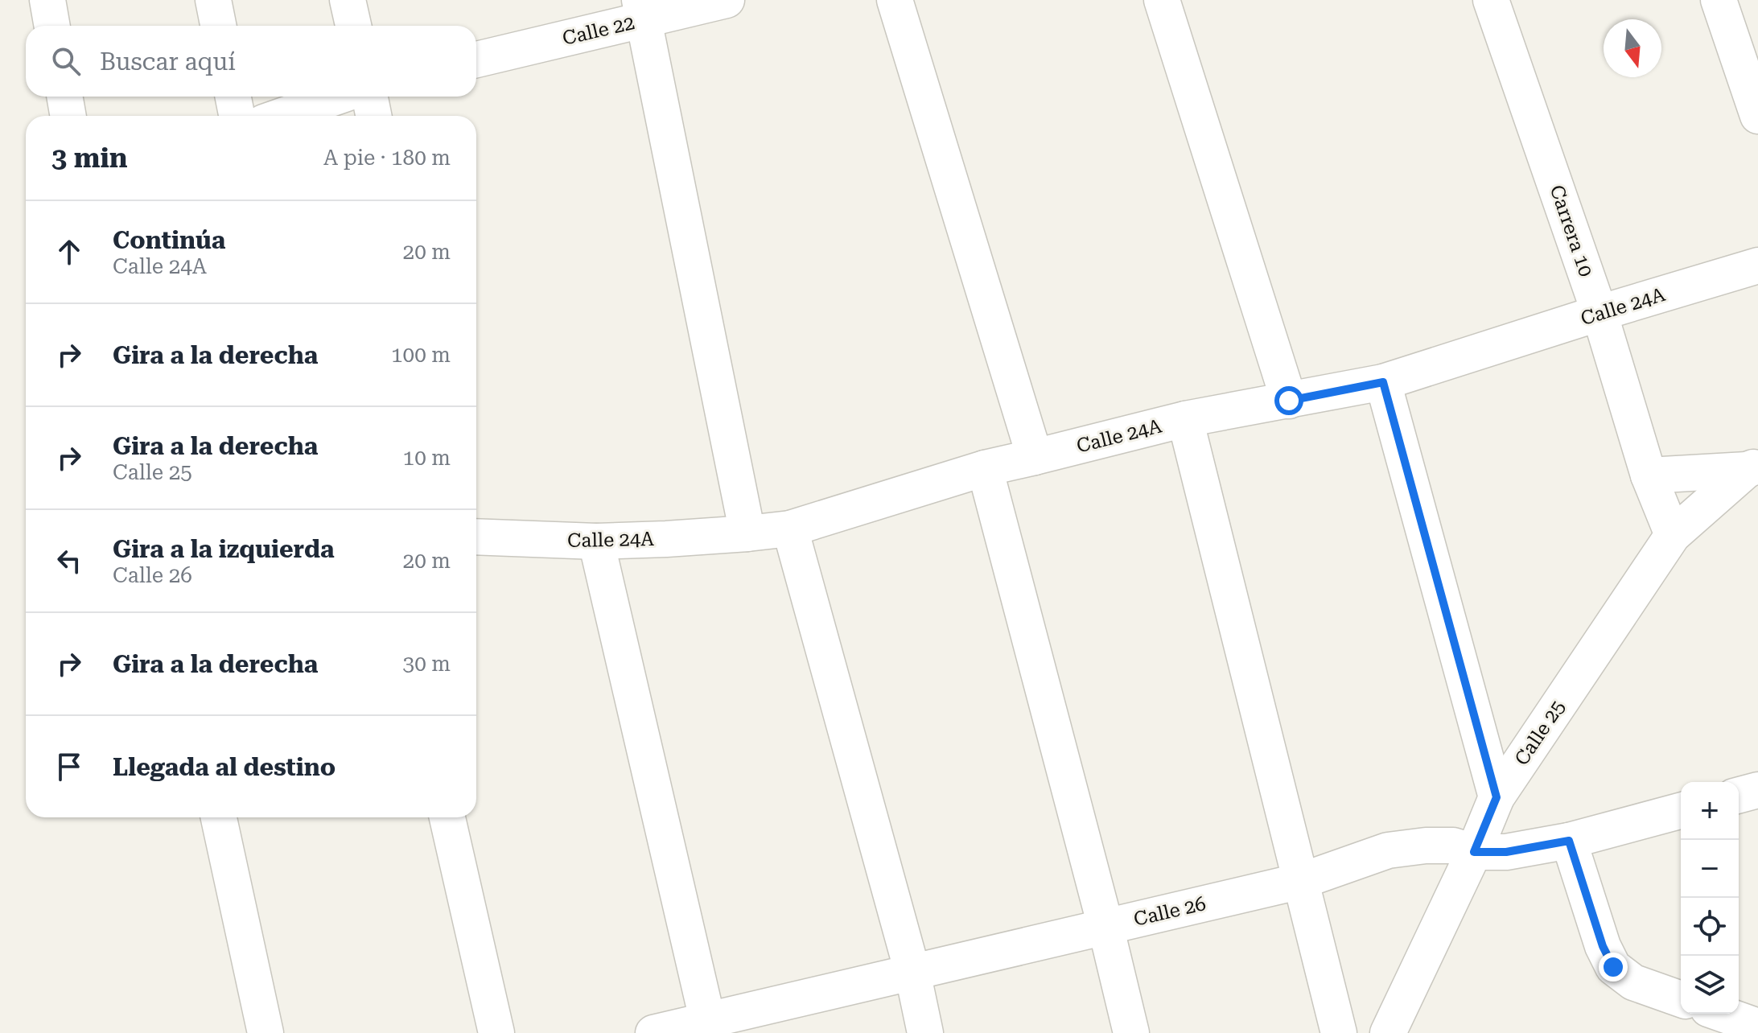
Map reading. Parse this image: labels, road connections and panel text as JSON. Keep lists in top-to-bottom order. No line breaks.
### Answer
{"streets":{"street":["Calle 22","Carrera 10","Calle 24A","Calle 25","Calle 26"]},"crossings":[["Carrera 10","Calle 24A"],["Carrera 10","Calle 25"],["Calle 25","Calle 26"]],"north":"bottom","page":{"search":"Buscar aquí","heading":["3 min","A pie · 180 m"],"list":[["Continúa","Calle 24A","20 m"],["Gira a la derecha","100 m"],["Gira a la derecha","Calle 25","10 m"],["Gira a la izquierda","Calle 26","20 m"],["Gira a la derecha","30 m"],"Llegada al destino"],"map_buttons":["+","−"]}}
